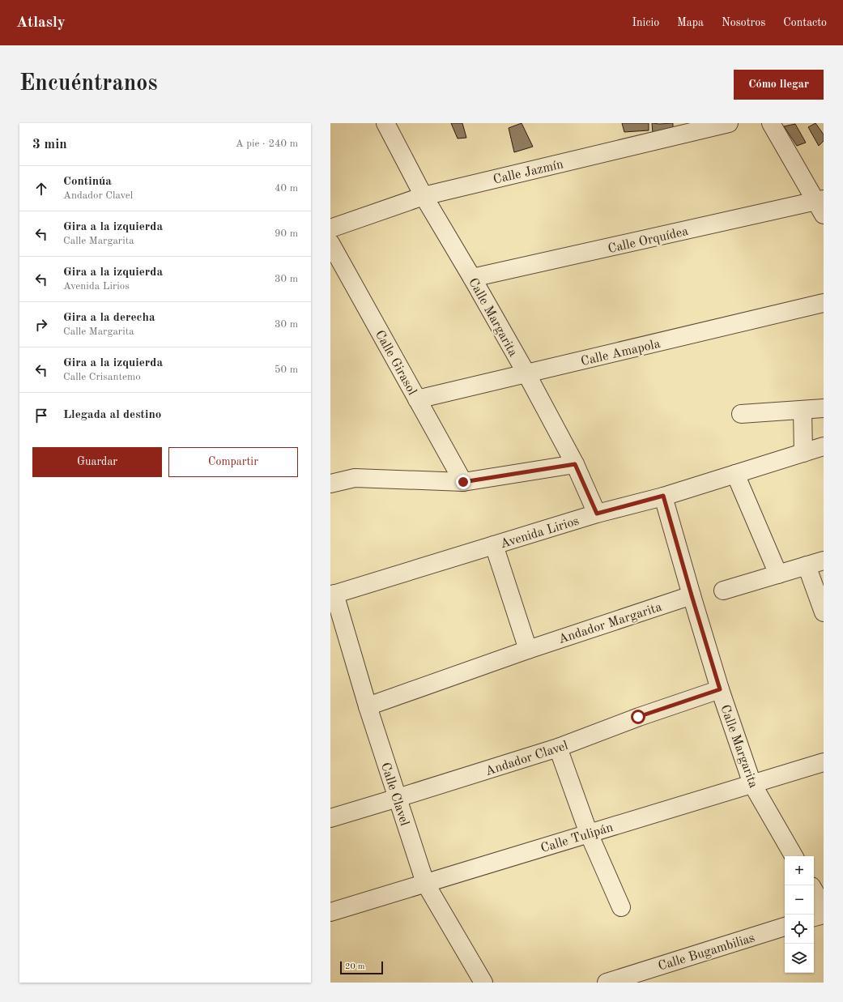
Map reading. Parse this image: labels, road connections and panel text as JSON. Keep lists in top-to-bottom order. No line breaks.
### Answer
{"streets":{"street":["Calle Jazmín","Calle Orquídea","Calle Margarita","Calle Amapola","Calle Girasol","Avenida Lirios","Andador Margarita","Andador Clavel","Calle Clavel","Calle Tulipán","Calle Bugambilias"]},"crossings":[["Calle Jazmín","Calle Margarita"],["Calle Orquídea","Calle Margarita"],["Calle Margarita","Calle Amapola"],["Calle Margarita","Avenida Lirios"],["Calle Margarita","Andador Margarita"],["Calle Margarita","Andador Clavel"],["Calle Margarita","Calle Tulipán"],["Calle Amapola","Calle Girasol"],["Avenida Lirios","Calle Clavel"],["Andador Clavel","Calle Clavel"],["Calle Clavel","Calle Tulipán"]],"scale_bar":"20 m","page":{"header":"Atlasly","nav":["Inicio","Mapa","Nosotros","Contacto"],"buttons":["Cómo llegar",["Guardar","Compartir"]],"title":"Encuéntranos","heading":["3 min","A pie · 240 m"],"list":[["Continúa","Andador Clavel","40 m"],["Gira a la izquierda","Calle Margarita","90 m"],["Gira a la izquierda","Avenida Lirios","30 m"],["Gira a la derecha","Calle Margarita","30 m"],["Gira a la izquierda","Calle Crisantemo","50 m"],"Llegada al destino"],"map_buttons":["+","−"],"scale":"20 m"}}
